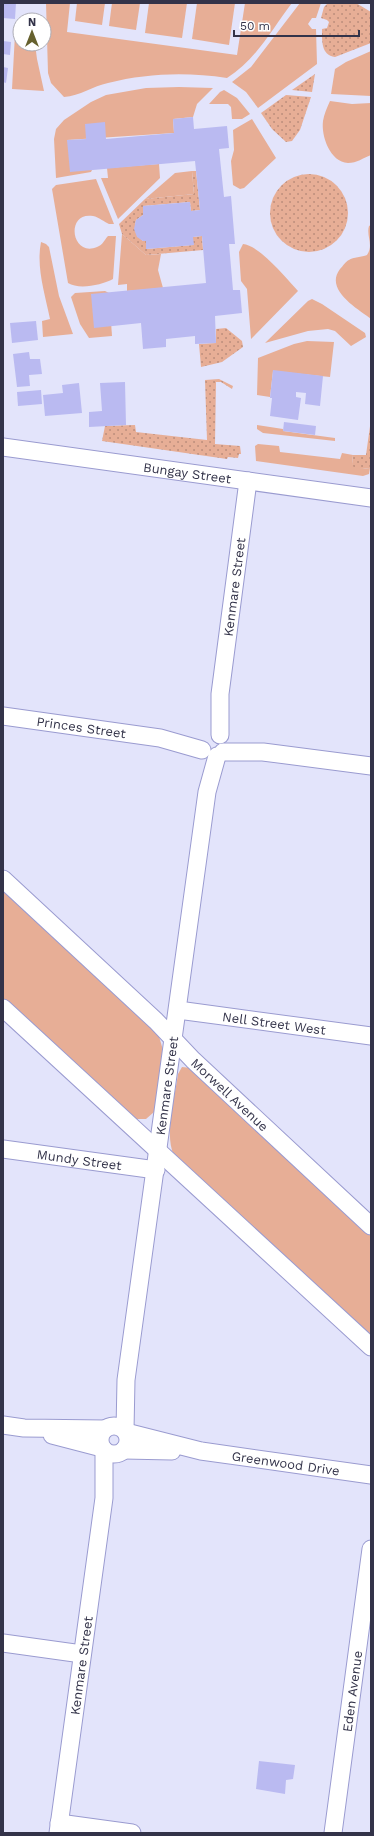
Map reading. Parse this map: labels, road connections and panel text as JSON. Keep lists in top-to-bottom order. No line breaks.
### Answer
{"streets":{"street":["Bungay Street","Kenmare Street","Princes Street","Nell Street West","Morwell Avenue","Mundy Street","Greenwood Drive","Eden Avenue"]},"crossings":[["Bungay Street","Kenmare Street"],["Kenmare Street","Princes Street"],["Kenmare Street","Nell Street West"],["Kenmare Street","Morwell Avenue"],["Kenmare Street","Mundy Street"],["Kenmare Street","Greenwood Drive"]],"scale_bar":"50 m","north":"top"}
